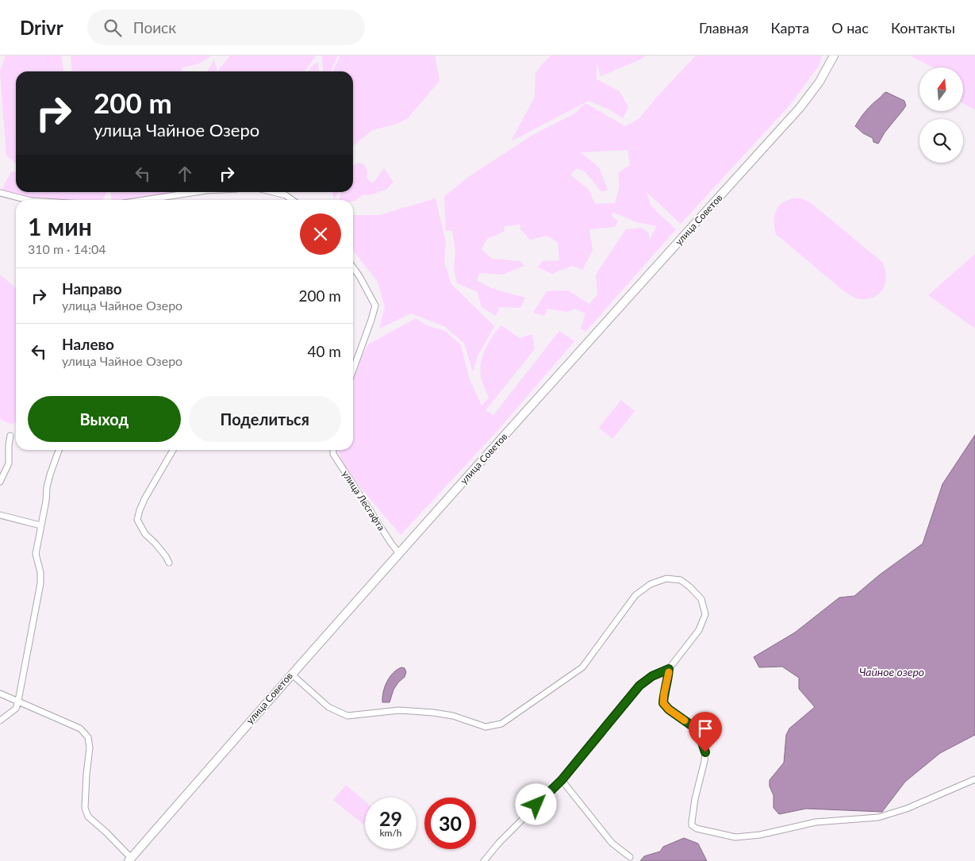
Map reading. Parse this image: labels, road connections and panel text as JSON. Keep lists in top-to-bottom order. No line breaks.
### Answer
{"streets":{"main road":["улица Советов"],"street":["улица Лесгафта"]},"crossings":[["улица Советов","улица Лесгафта"]],"water":["Чайное озеро"],"north":"top","page":{"header":"Drivr","search":"Поиск","nav":["Главная","Карта","О нас","Контакты"],"turn":["200 m","улица Чайное Озеро"],"heading":["1 мин","310 m · 14:04"],"list":[{"name":"Направо","note":"улица Чайное Озеро","value":"200 m"},{"name":"Налево","note":"улица Чайное Озеро","value":"40 m"}],"buttons":["Выход","Поделиться"],"speed":"29 km/h","limit":"30"}}
